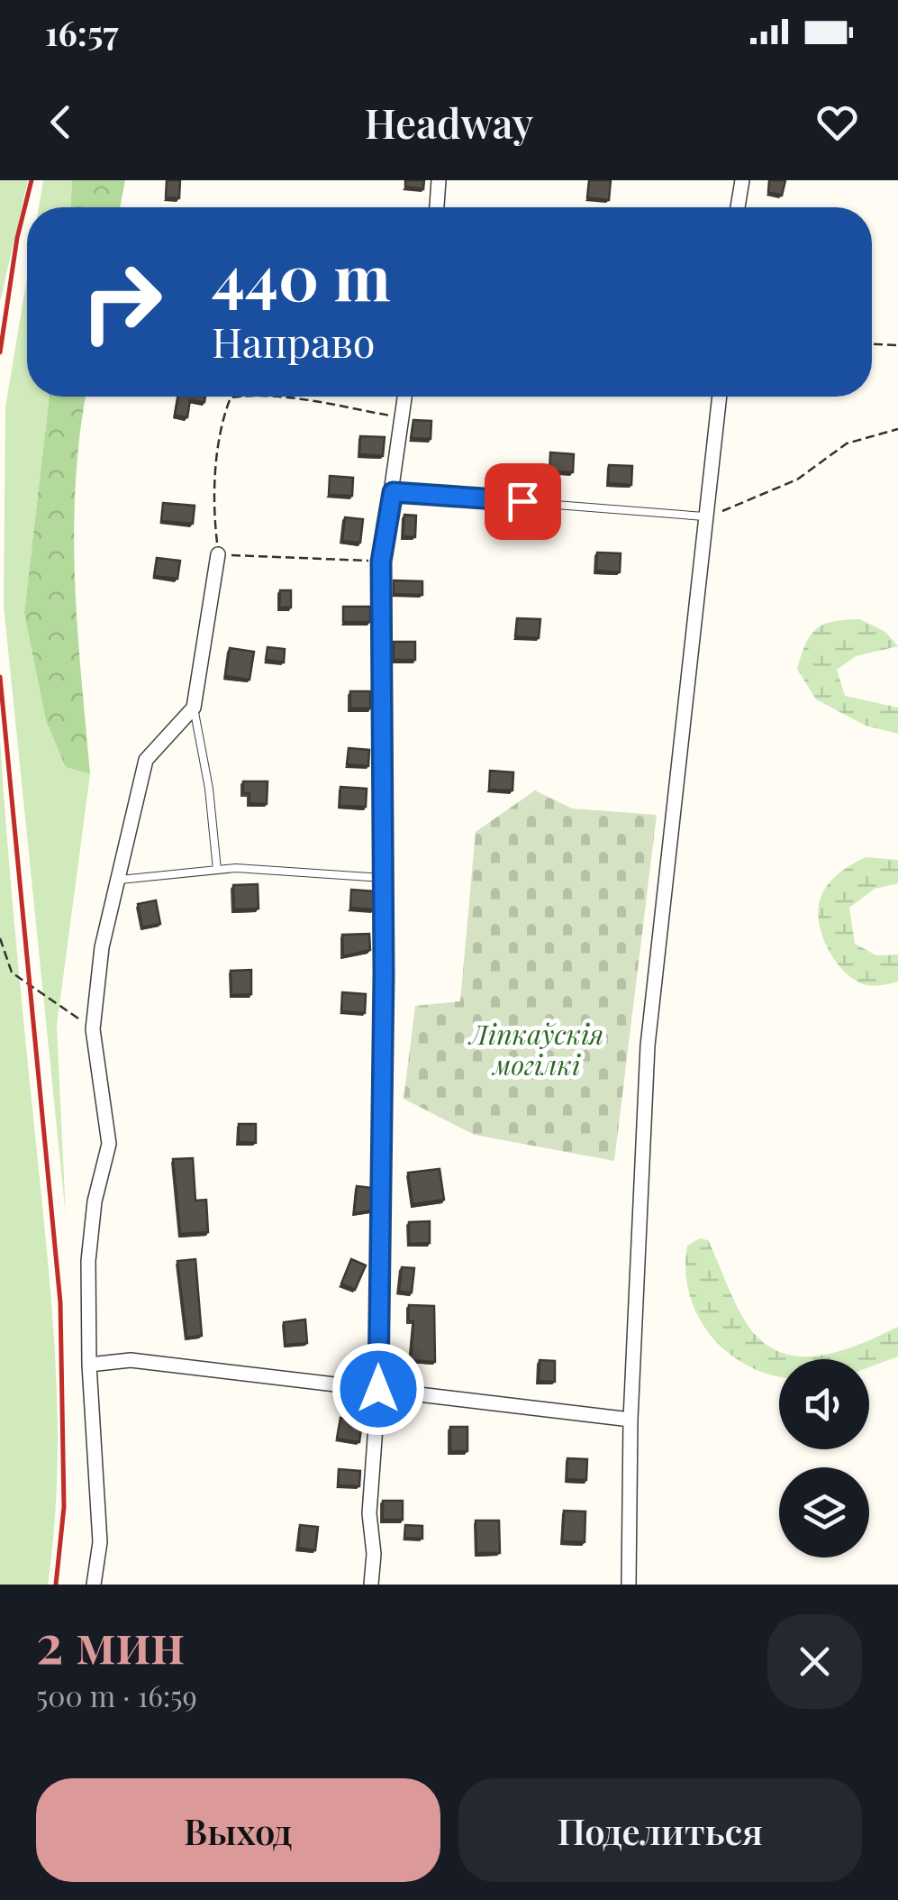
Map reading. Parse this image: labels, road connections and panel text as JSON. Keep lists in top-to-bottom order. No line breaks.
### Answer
{"parks":["Ліпкаўскія могілкі"],"page":{"status":"16:57","header":"Headway","turn":["440 m","Направо"],"heading":["2 мин","500 m · 16:59"],"buttons":["Выход","Поделиться"]}}
